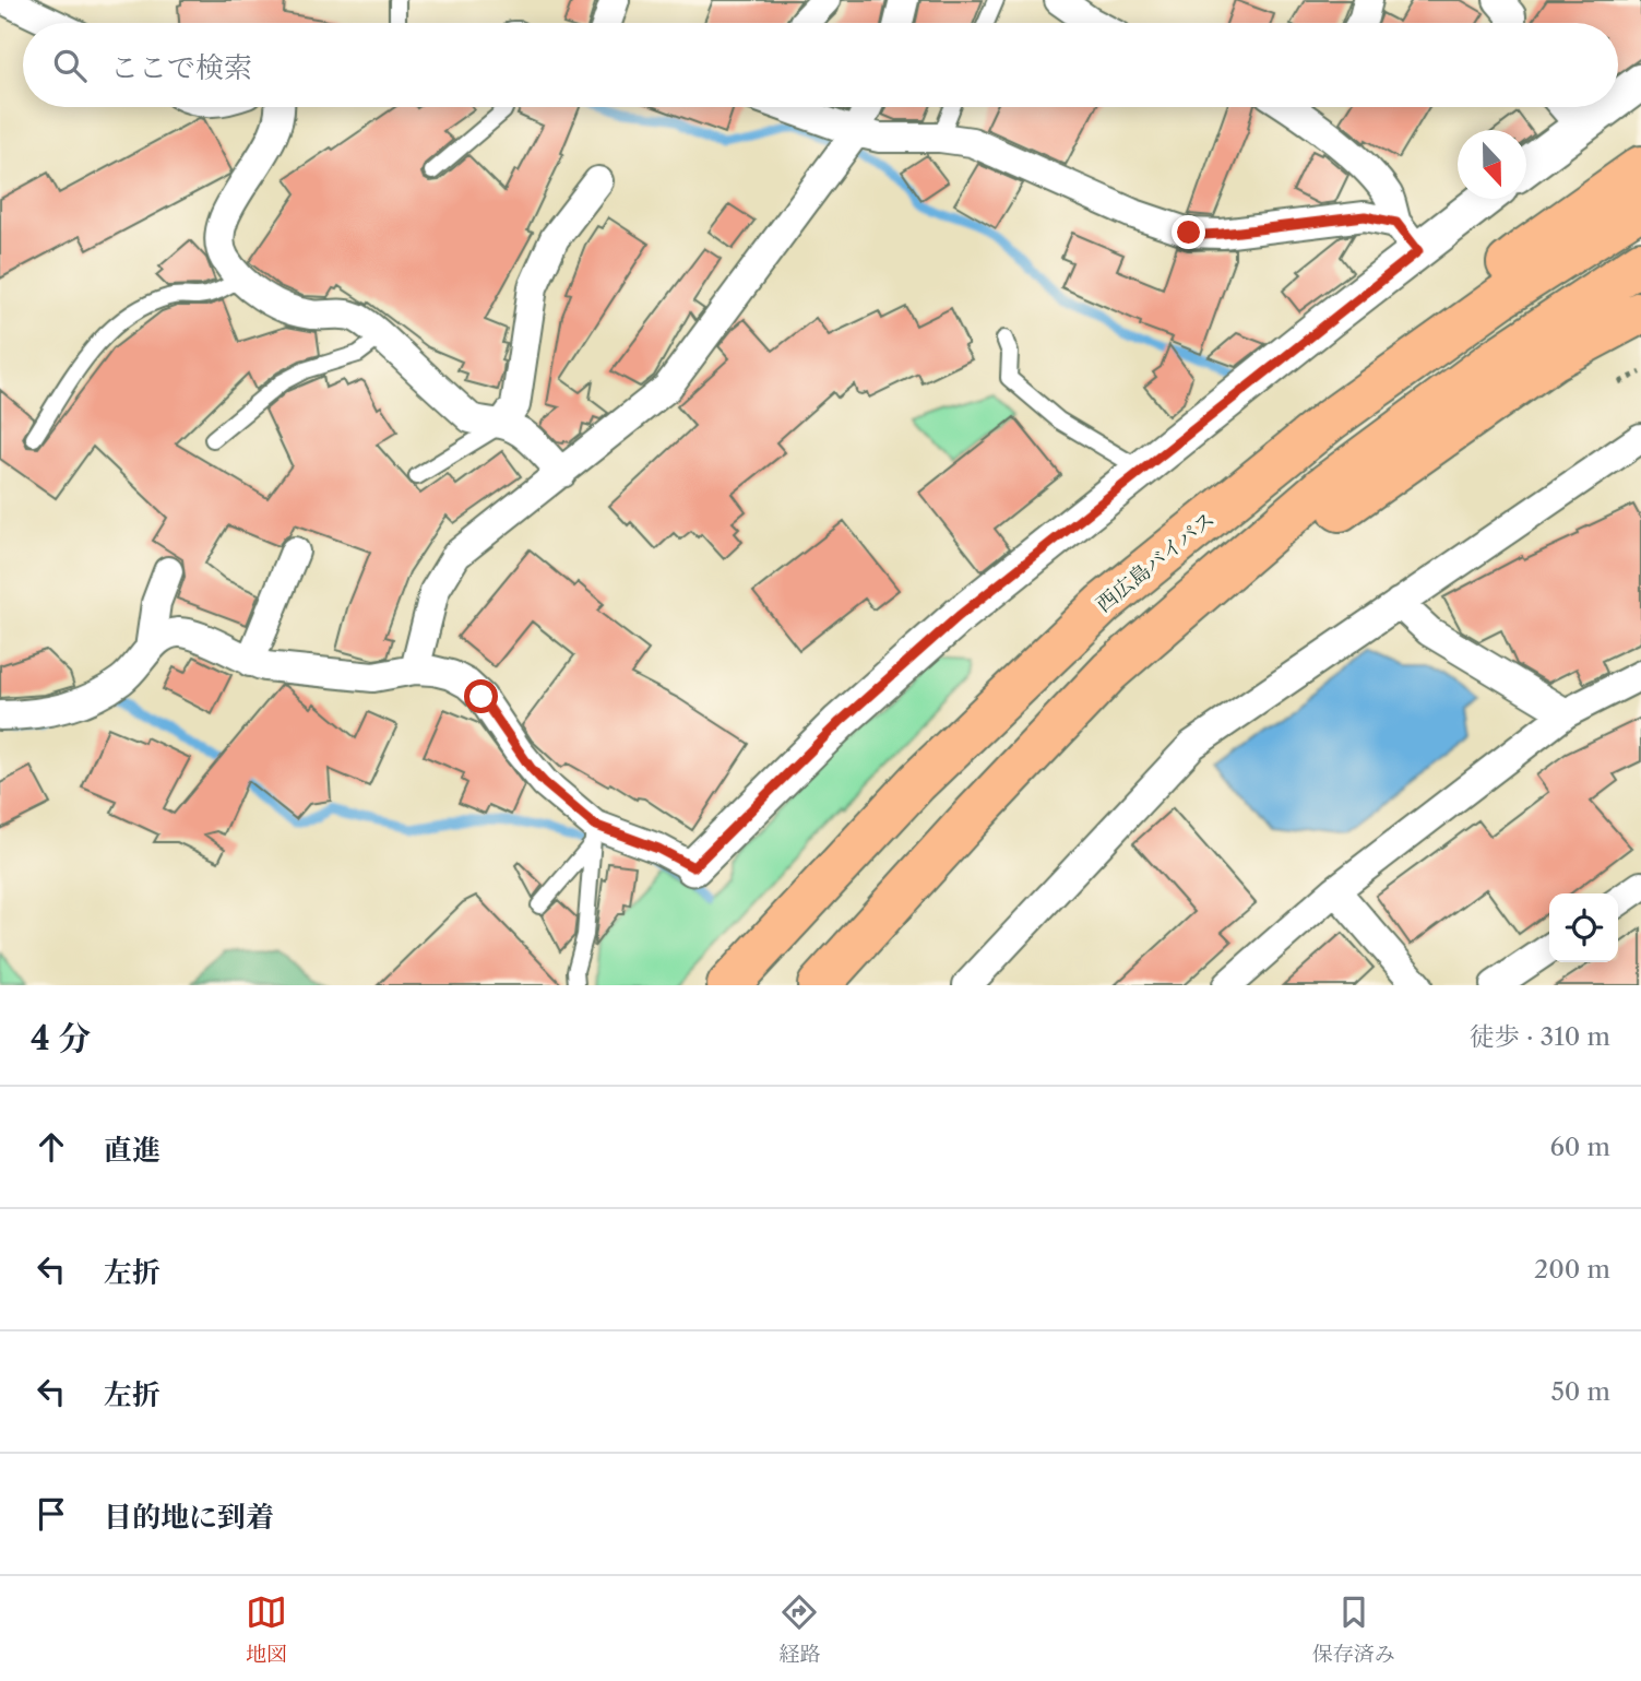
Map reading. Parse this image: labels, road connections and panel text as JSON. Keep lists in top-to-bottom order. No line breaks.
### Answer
{"streets":{"highway":["西広島バイパス"]},"north":"bottom","page":{"search":"ここで検索","heading":["4 分","徒歩 · 310 m"],"list":[["直進","60 m"],["左折","200 m"],["左折","50 m"],"目的地に到着"],"nav":["地図","経路","保存済み"]}}
